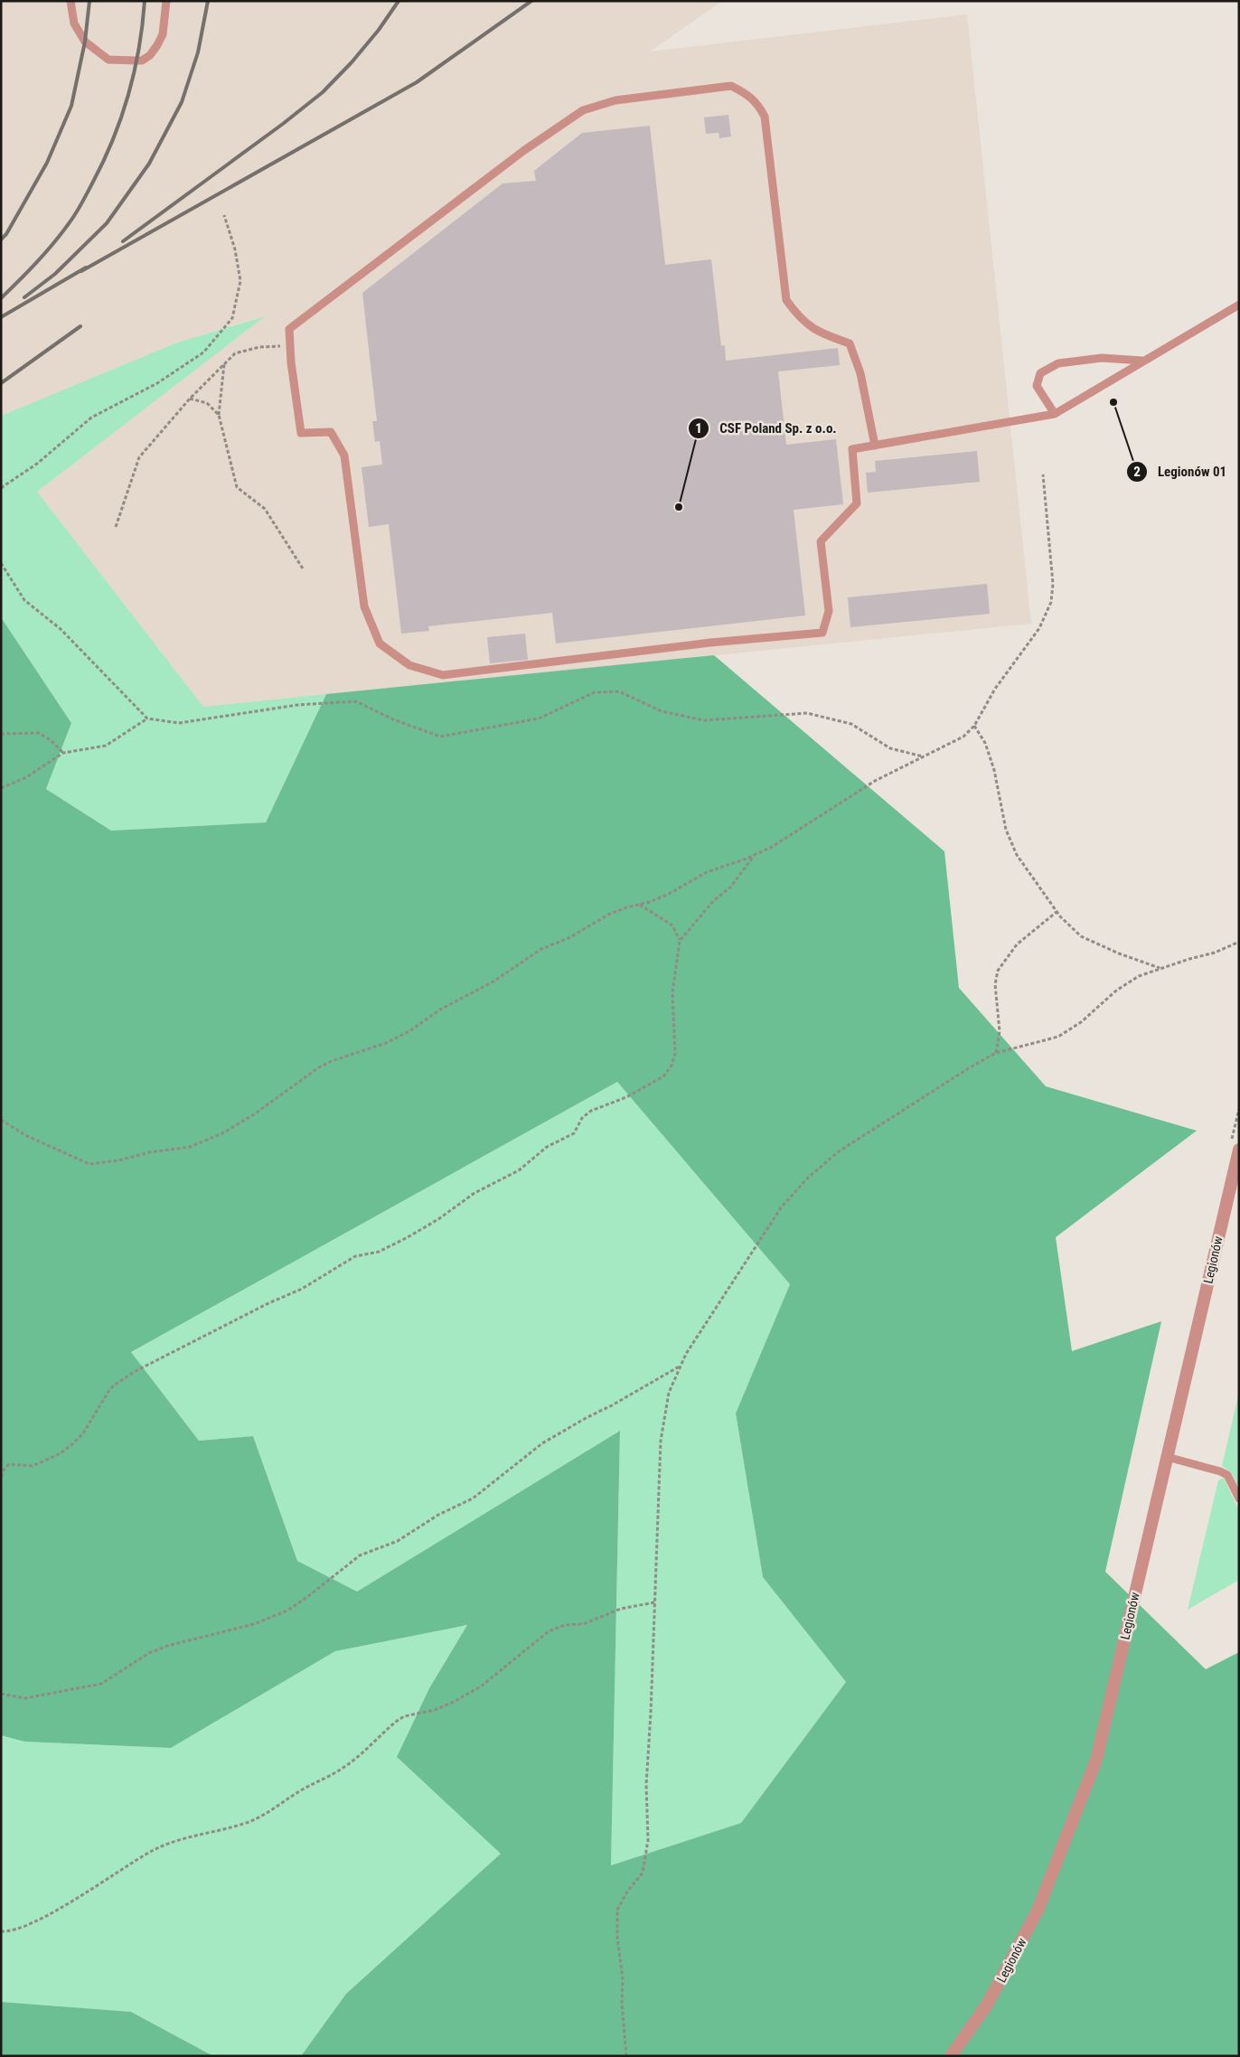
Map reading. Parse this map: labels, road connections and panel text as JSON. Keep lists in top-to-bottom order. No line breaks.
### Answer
{"streets":{"street":["Legionów"]},"places":["Legionów 01","CSF Poland Sp. z o.o."]}
